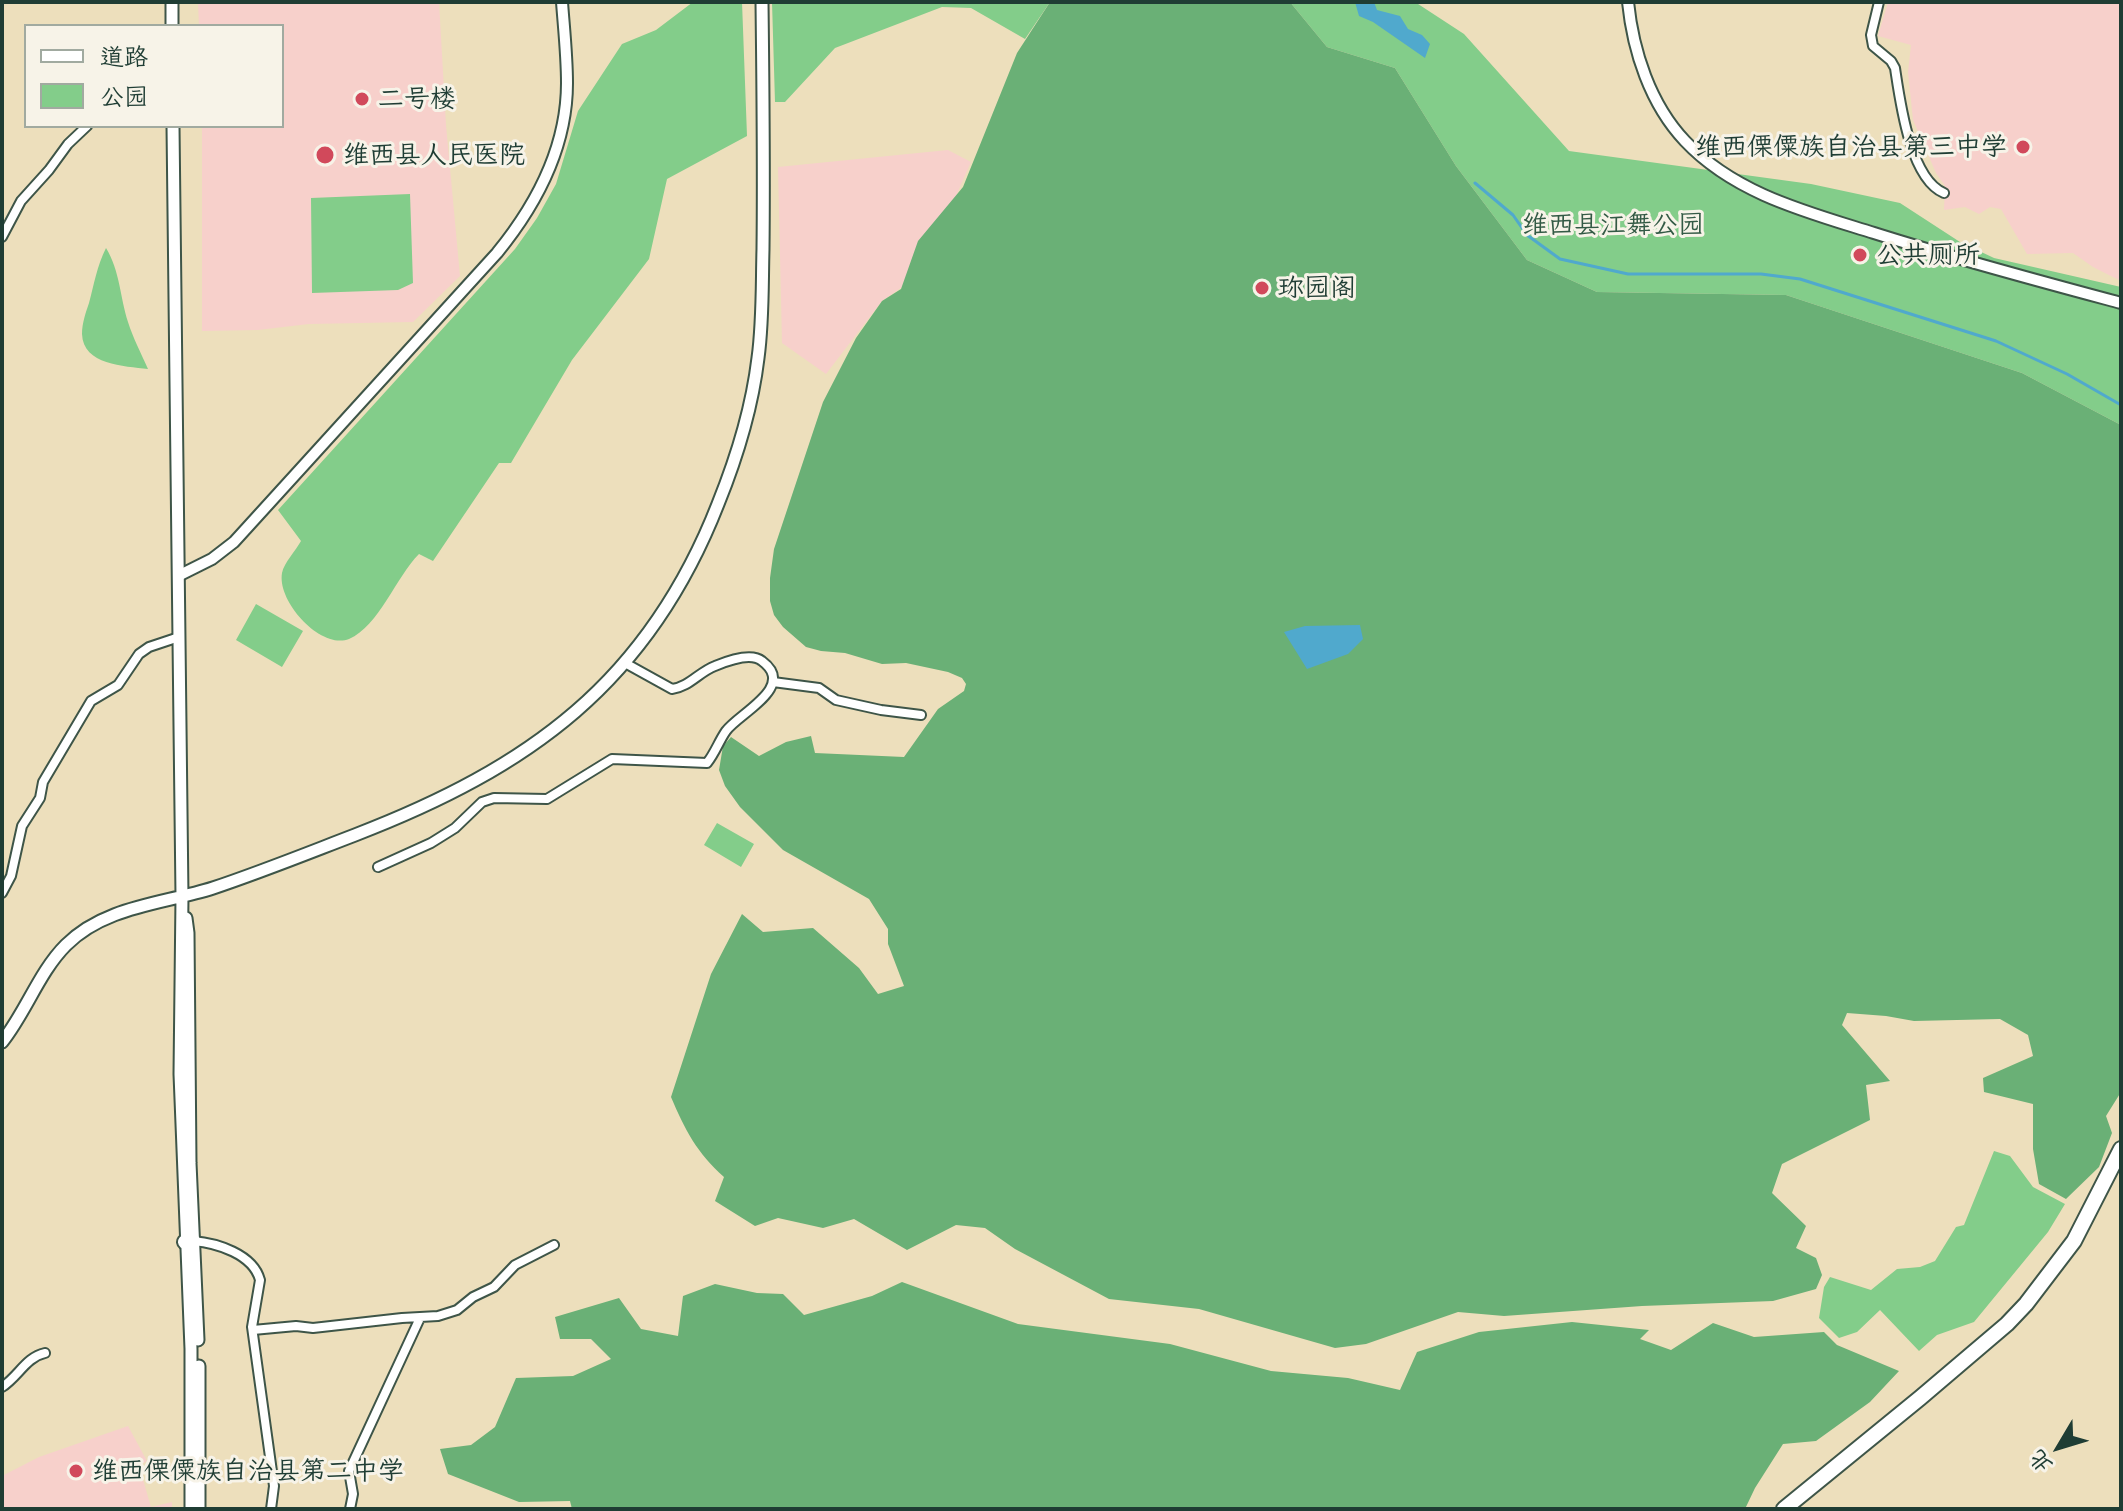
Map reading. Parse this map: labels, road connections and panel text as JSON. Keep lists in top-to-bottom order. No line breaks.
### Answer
{"parks":["维西县江舞公园"],"places":["二号楼","维西傈僳族自治县第三中学","维西县人民医院","公共厕所","珎园阁","维西傈僳族自治县第二中学"],"legend":["道路","公园"],"north":"bottom left"}
